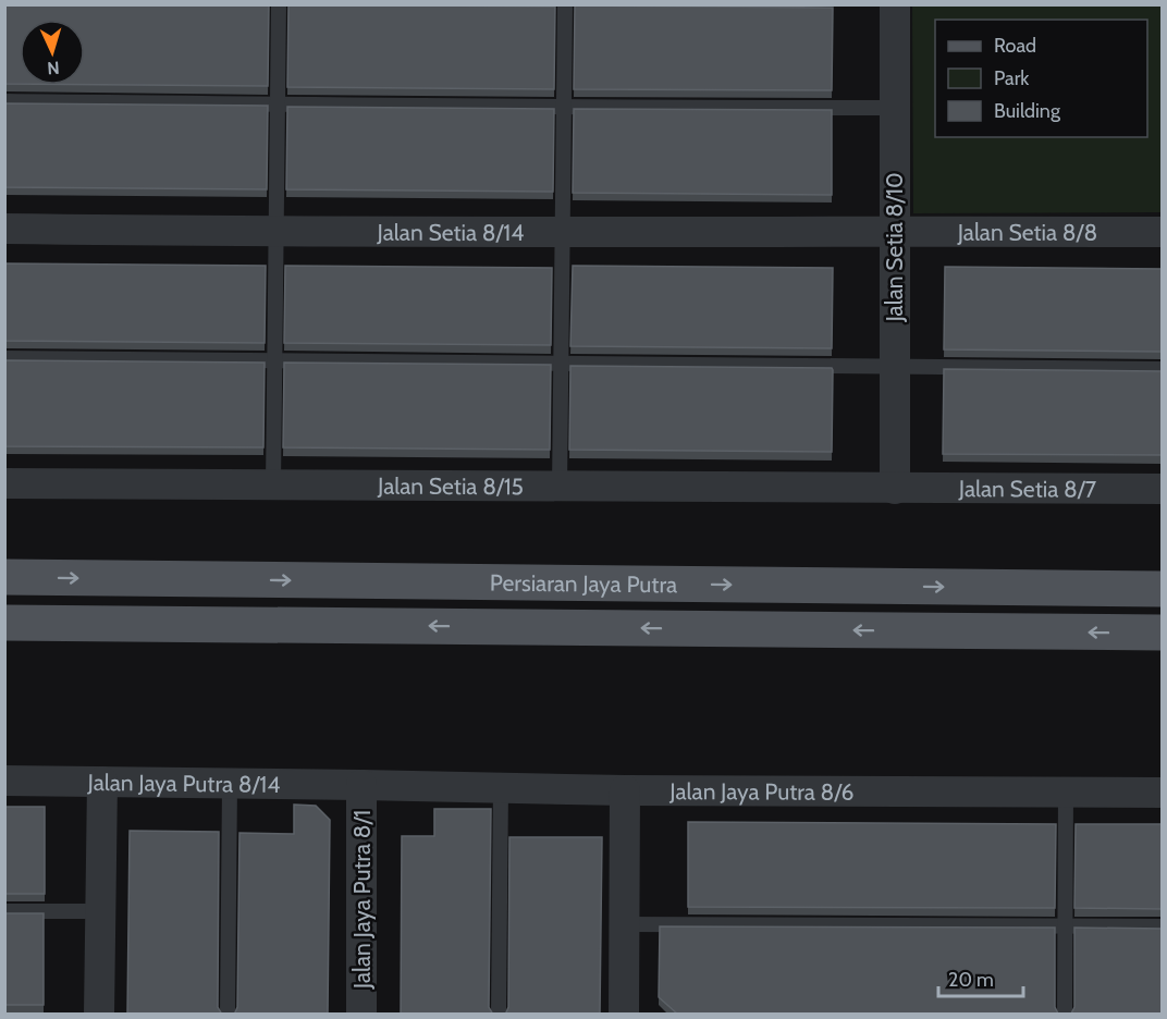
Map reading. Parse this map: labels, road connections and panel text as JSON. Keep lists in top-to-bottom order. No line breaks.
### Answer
{"streets":{"main road":["Persiaran Jaya Putra"],"street":["Jalan Setia 8/14","Jalan Setia 8/8","Jalan Setia 8/10","Jalan Setia 8/15","Jalan Setia 8/7","Jalan Jaya Putra 8/14","Jalan Jaya Putra 8/6","Jalan Jaya Putra 8/1"]},"crossings":[["Jalan Setia 8/14","Jalan Setia 8/8"],["Jalan Setia 8/14","Jalan Setia 8/10"],["Jalan Setia 8/8","Jalan Setia 8/10"],["Jalan Setia 8/10","Jalan Setia 8/15"],["Jalan Setia 8/10","Jalan Setia 8/7"],["Jalan Setia 8/15","Jalan Setia 8/7"],["Jalan Jaya Putra 8/14","Jalan Jaya Putra 8/6"],["Jalan Jaya Putra 8/14","Jalan Jaya Putra 8/1"],["Jalan Jaya Putra 8/6","Jalan Jaya Putra 8/1"]],"legend":["Road","Park","Building"],"scale_bar":"20 m","north":"bottom"}
